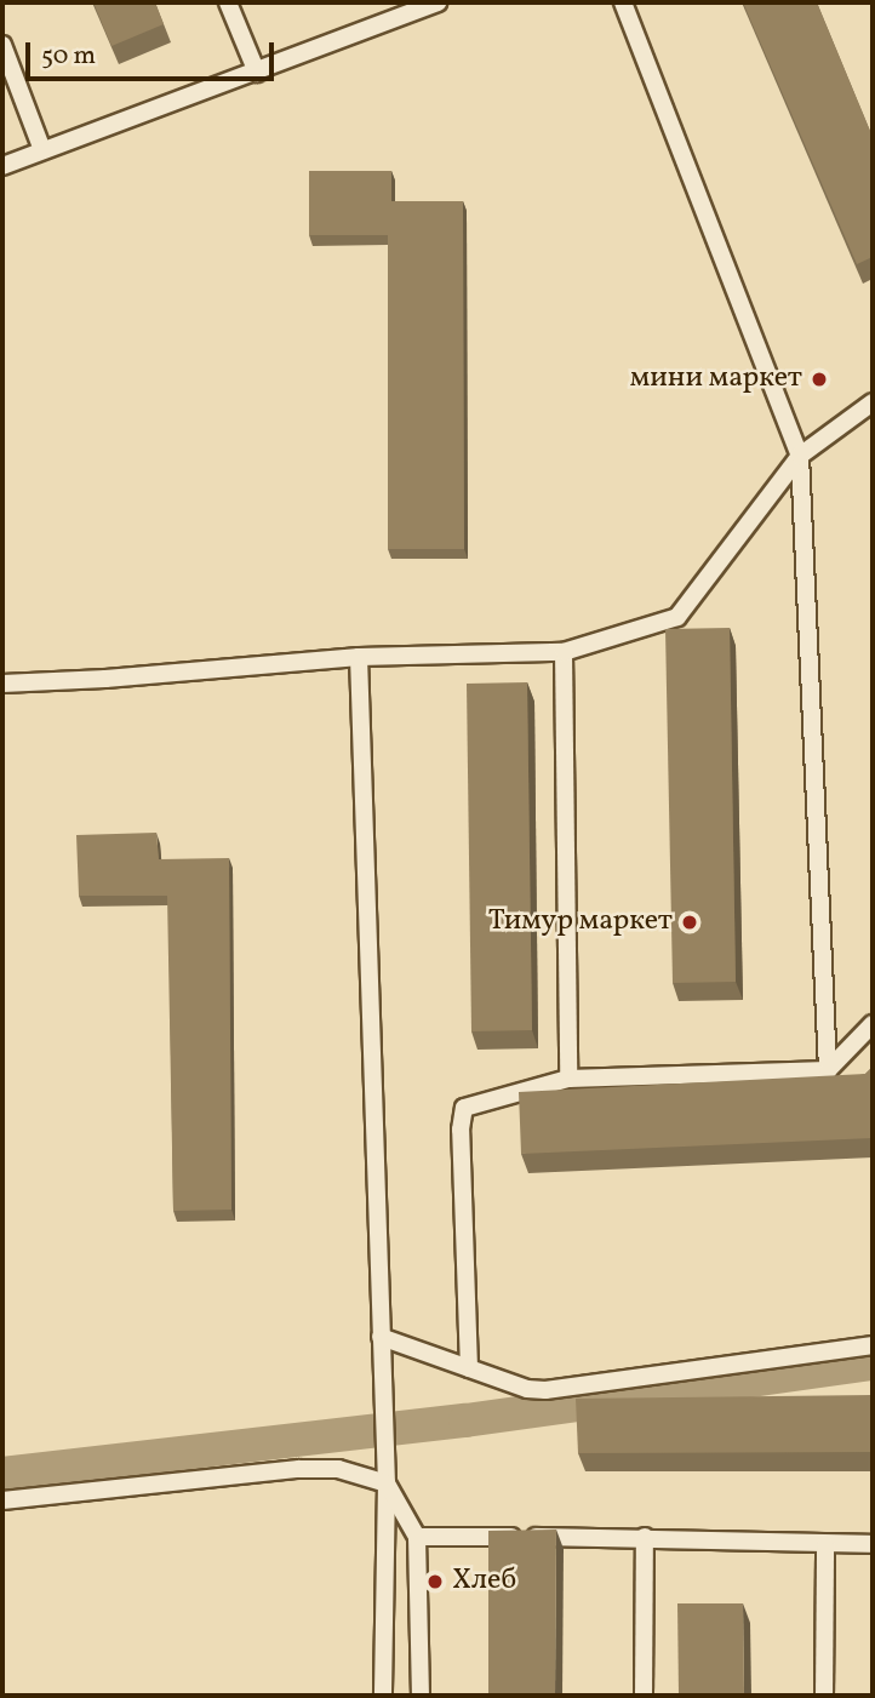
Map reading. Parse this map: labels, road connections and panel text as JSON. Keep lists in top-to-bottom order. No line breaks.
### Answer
{"places":["мини маркет","Тимур маркет","Хлеб"],"scale_bar":"50 m"}
